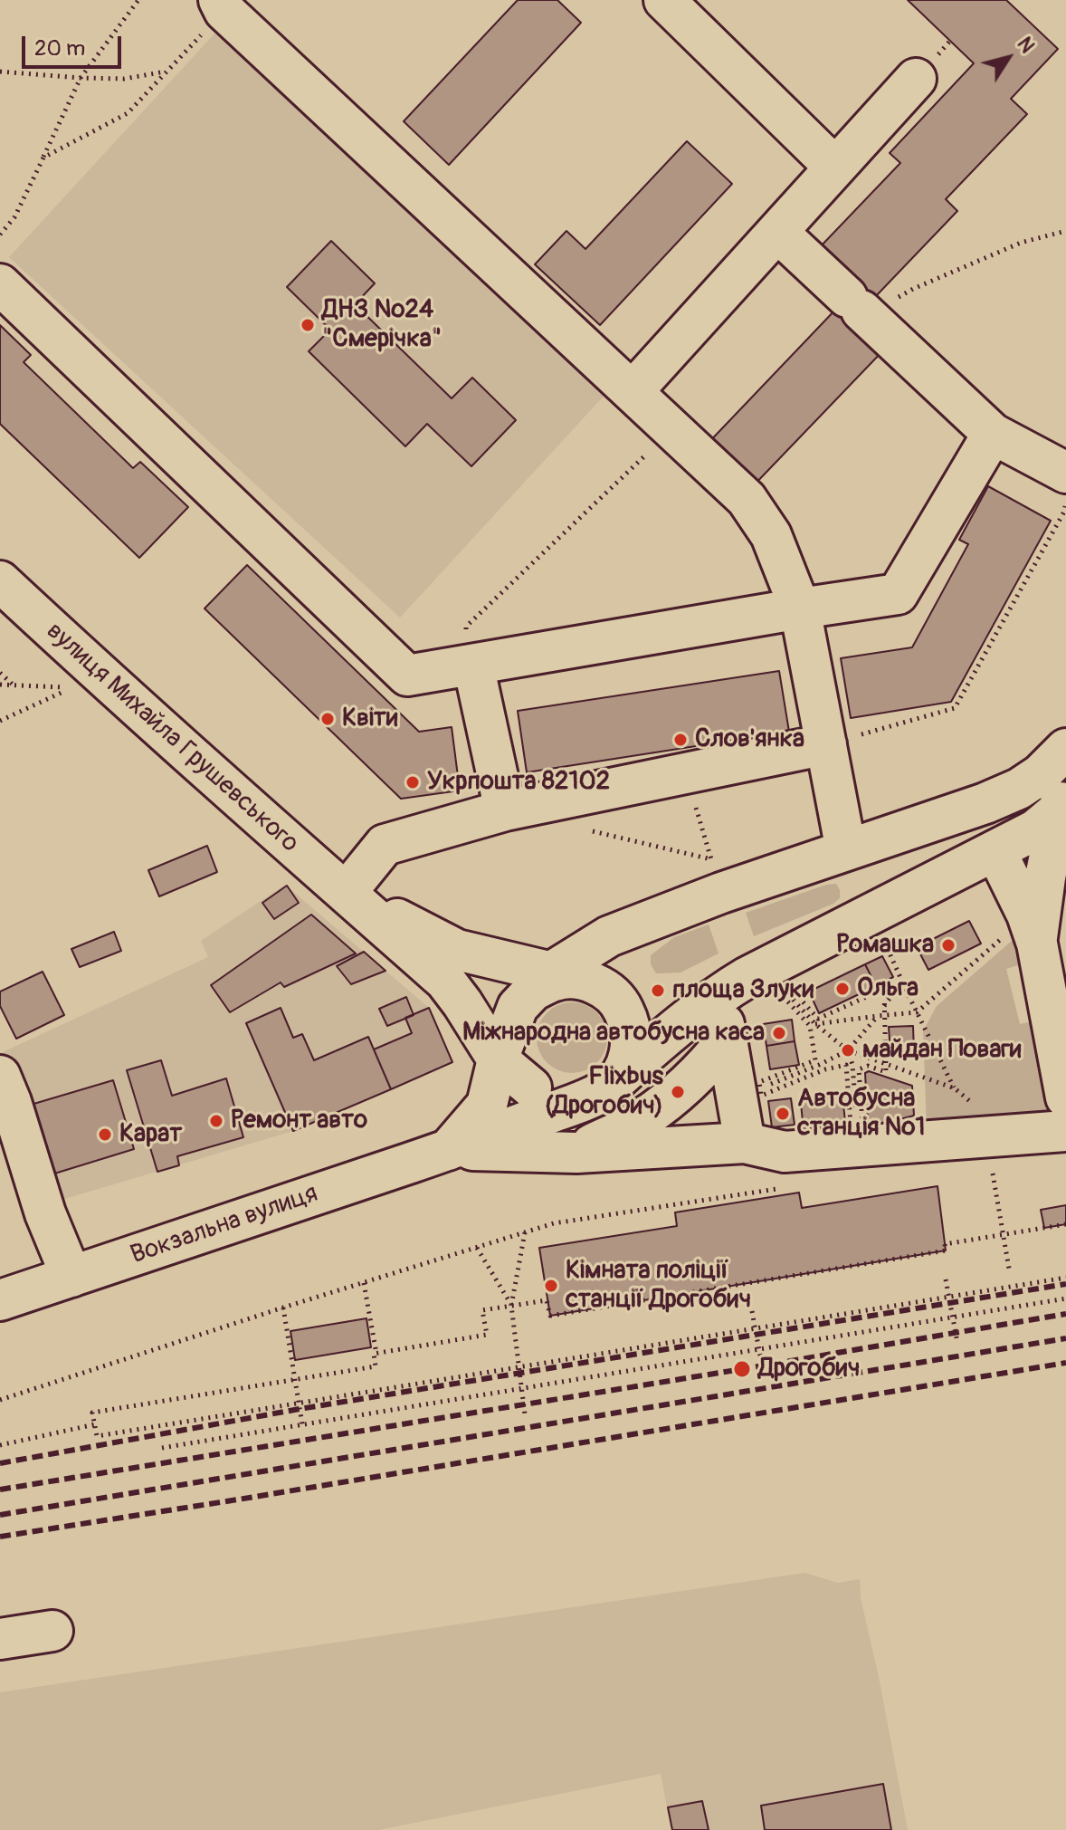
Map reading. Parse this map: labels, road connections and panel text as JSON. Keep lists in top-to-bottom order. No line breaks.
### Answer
{"streets":{"street":["вулиця Михайла Грушевського","Вокзальна вулиця"]},"crossings":[["вулиця Михайла Грушевського","Вокзальна вулиця"]],"places":["ДНЗ №24 \"Смерічка\"","Квіти","Слов'янка","Укрпошта 82102","Ромашка","Ольга","площа Злуки","Міжнародна автобусна каса","майдан Поваги","Flixbus (Дрогобич)","Автобусна станція №1","Ремонт авто","Карат","Кімната поліції станції Дрогобич","Дрогобич"],"scale_bar":"20 m","north":"top right"}
